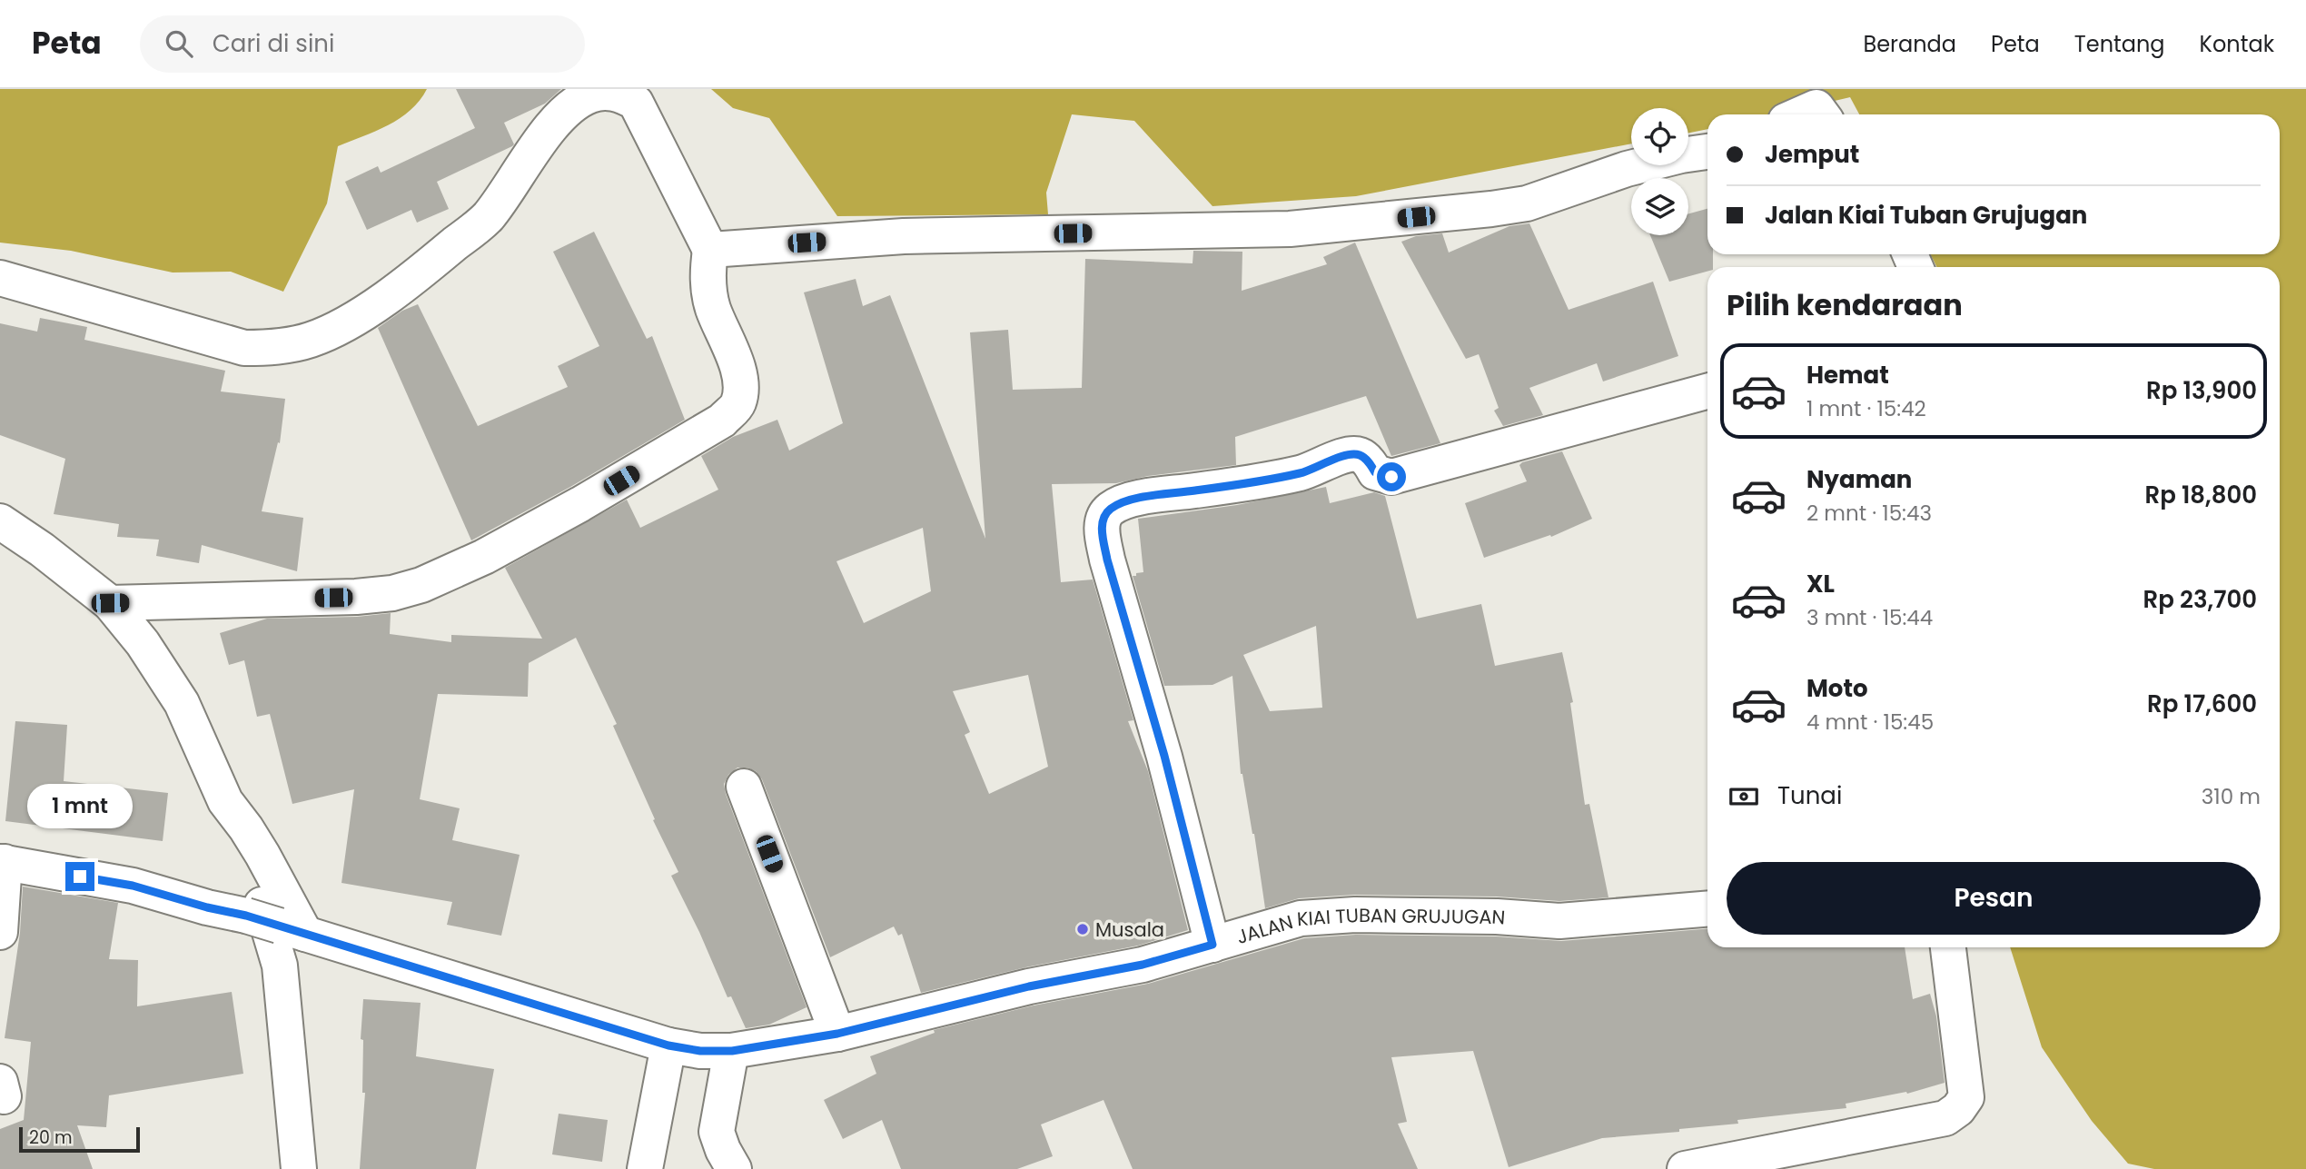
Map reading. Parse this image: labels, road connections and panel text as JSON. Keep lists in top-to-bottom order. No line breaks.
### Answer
{"streets":{"street":["JALAN KIAI TUBAN GRUJUGAN"]},"places":["Musala"],"scale_bar":"20 m","page":{"header":"Peta","search":"Cari di sini","nav":["Beranda","Peta","Tentang","Kontak"],"banner":["Jemput","Jalan Kiai Tuban Grujugan"],"heading":"Pilih kendaraan","list":[{"name":"Hemat","note":"1 mnt · 15:42","value":"Rp 13,900"},{"name":"Nyaman","note":"2 mnt · 15:43","value":"Rp 18,800"},{"name":"XL","note":"3 mnt · 15:44","value":"Rp 23,700"},{"name":"Moto","note":"4 mnt · 15:45","value":"Rp 17,600"}],"pay":["Tunai","310 m"],"bubble":"1 mnt","buttons":"Pesan","scale":"20 m"}}
